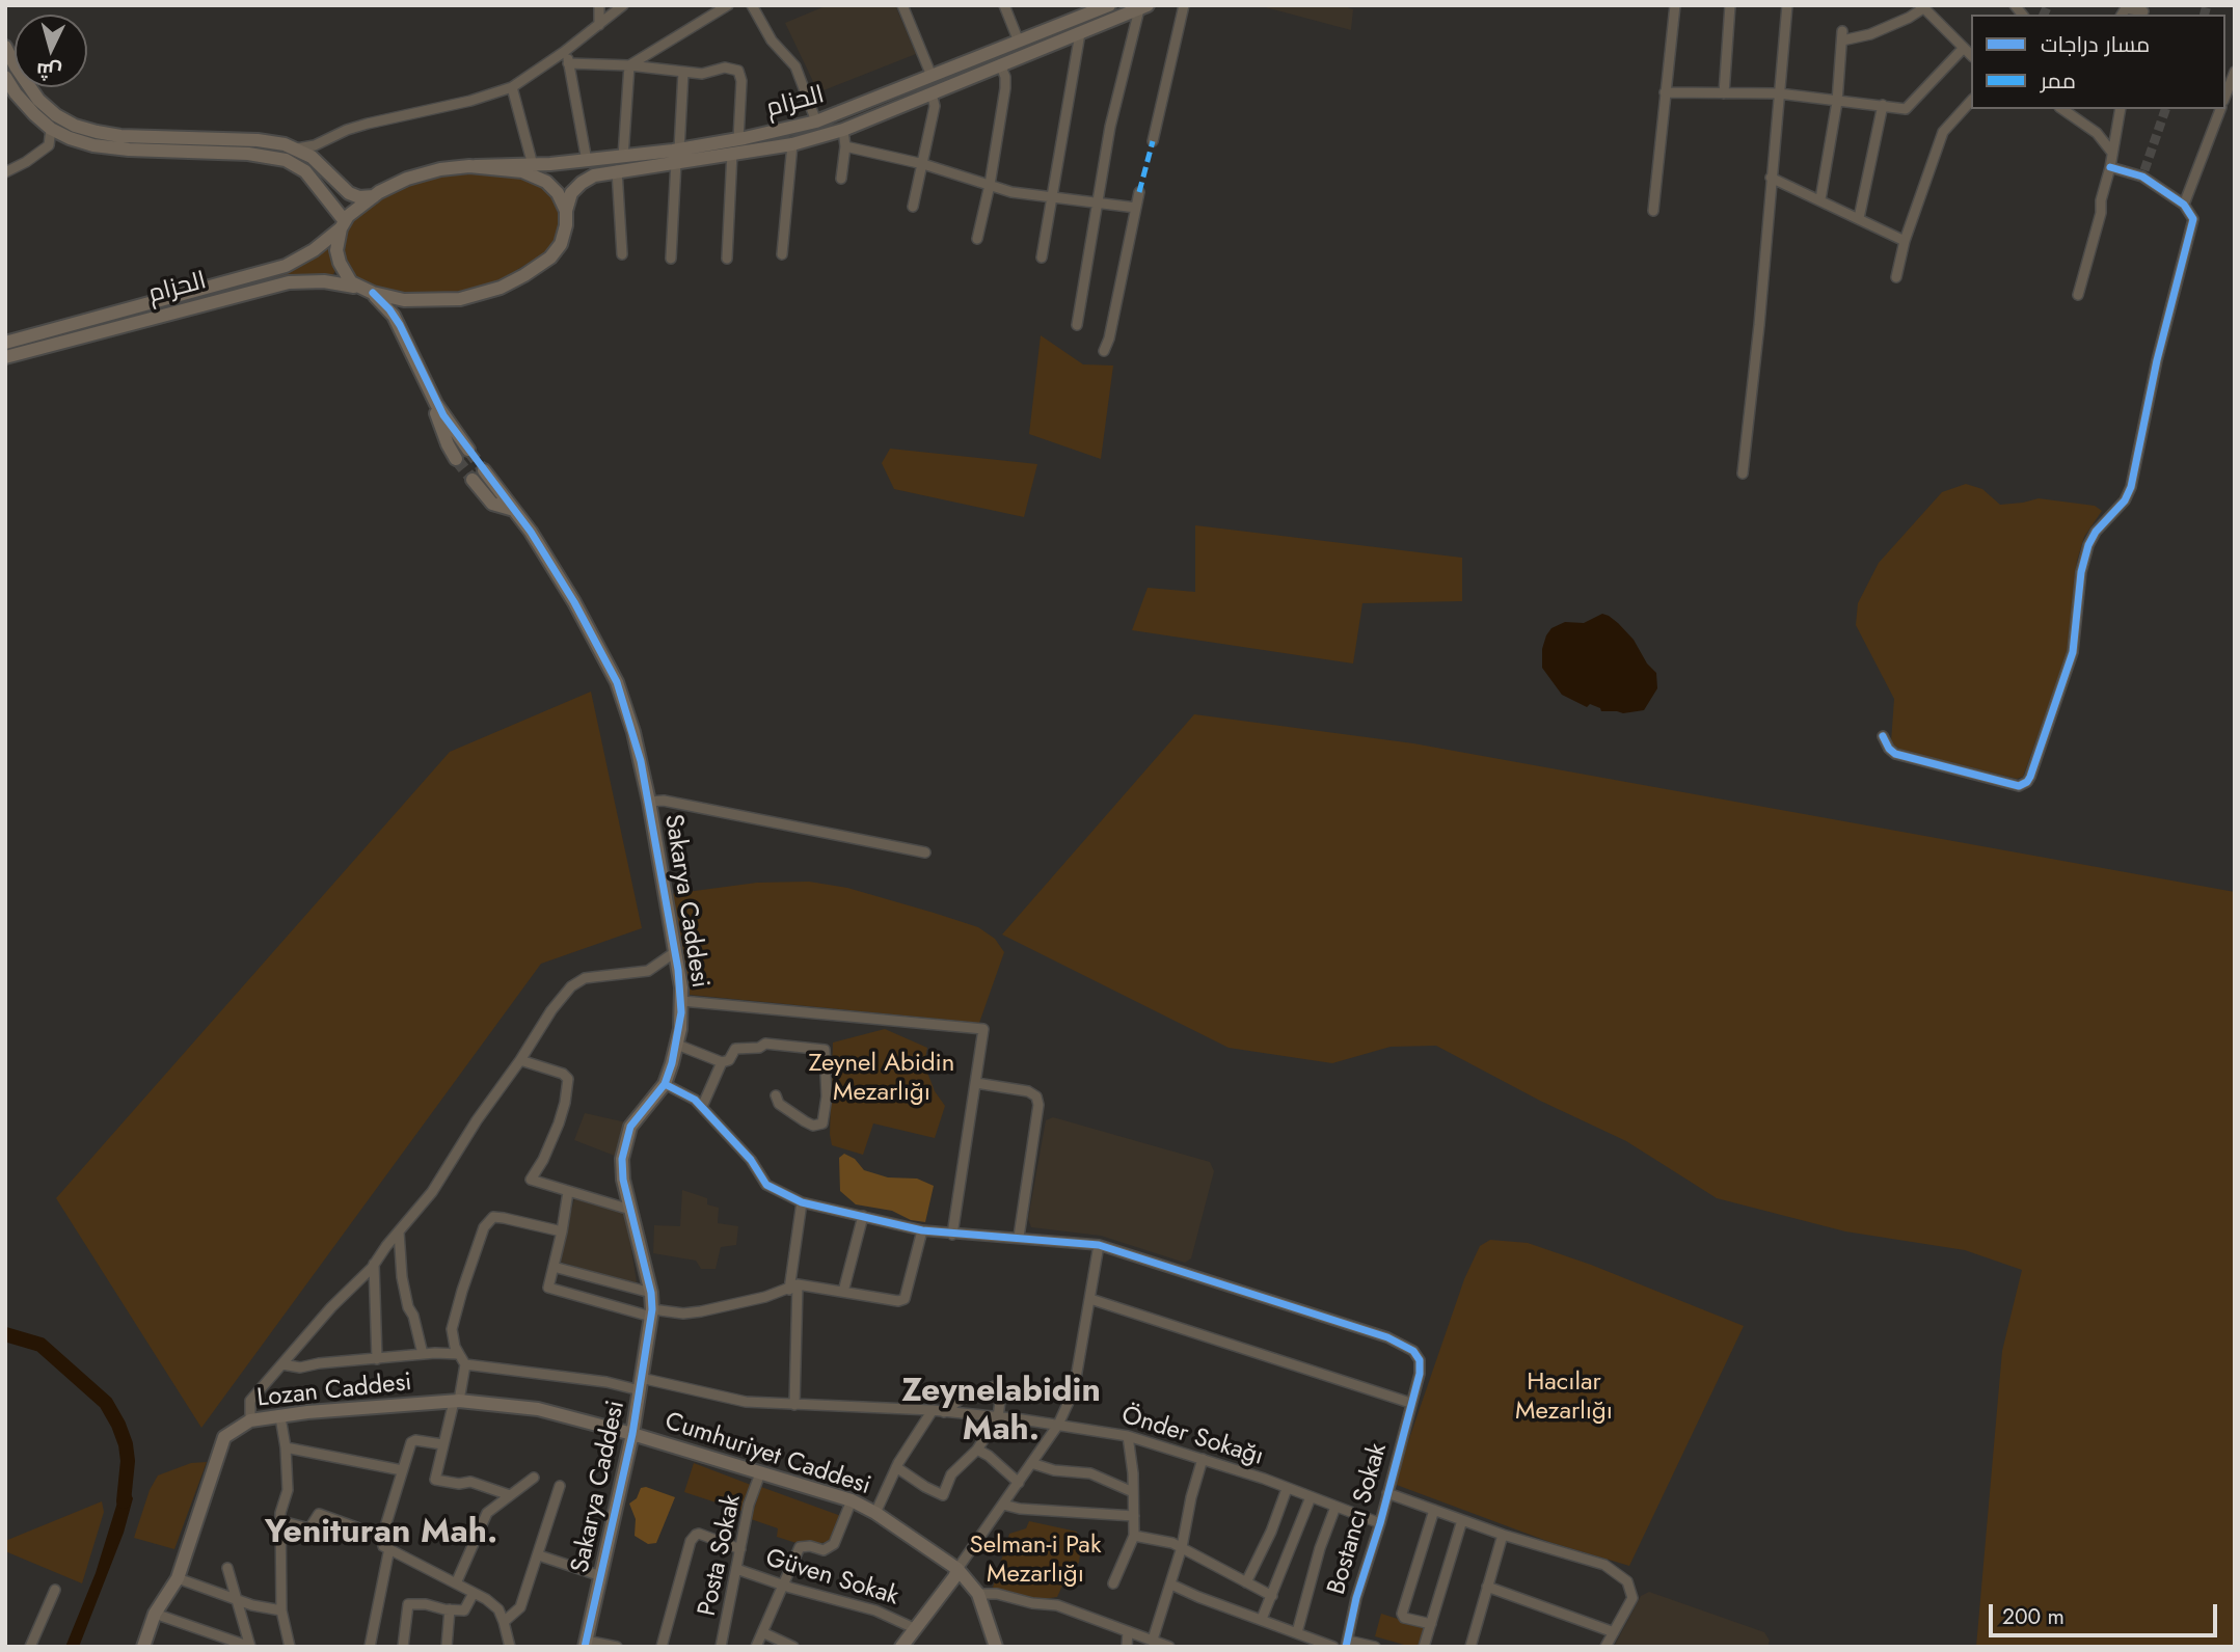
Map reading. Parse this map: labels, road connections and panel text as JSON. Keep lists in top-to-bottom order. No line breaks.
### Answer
{"streets":{"main road":["الحزام","Sakarya Caddesi","Lozan Caddesi","Cumhuriyet Caddesi"],"street":["Önder Sokağı","Bostancı Sokak","Posta Sokak","Güven Sokak"]},"crossings":[["Sakarya Caddesi","Lozan Caddesi"],["Sakarya Caddesi","Önder Sokağı"],["Sakarya Caddesi","Cumhuriyet Caddesi"],["Lozan Caddesi","Cumhuriyet Caddesi"],["Önder Sokağı","Bostancı Sokak"],["Cumhuriyet Caddesi","Posta Sokak"],["Posta Sokak","Güven Sokak"]],"districts":["Zeynelabidin Mah.","Yenituran Mah."],"parks":["Zeynel Abidin Mezarlığı","Hacılar Mezarlığı","Selman-i Pak Mezarlığı"],"legend":["مسار دراجات","ممر"],"scale_bar":"200 m","north":"bottom"}
